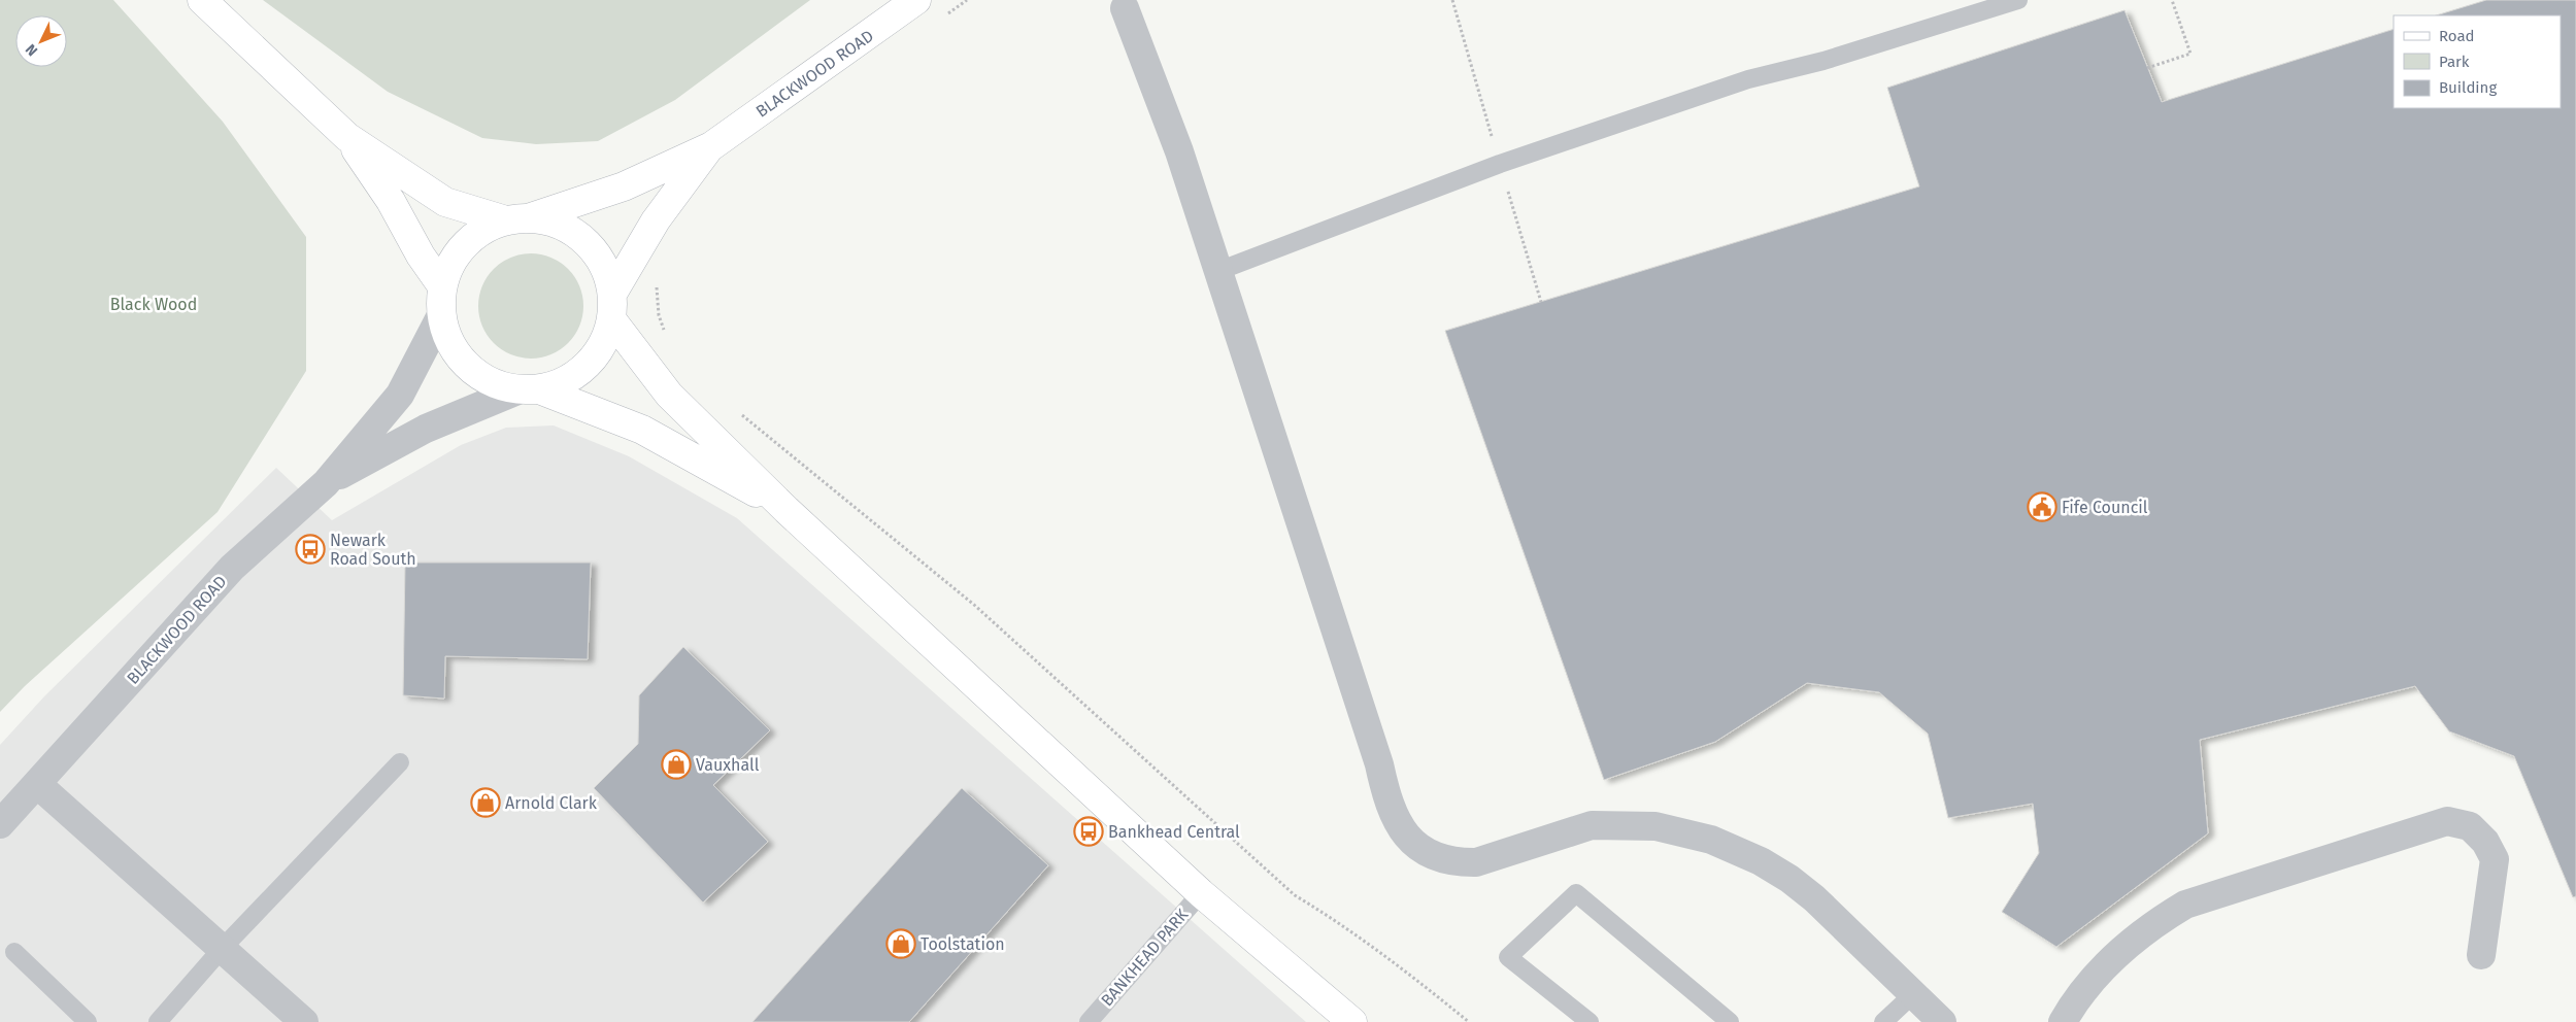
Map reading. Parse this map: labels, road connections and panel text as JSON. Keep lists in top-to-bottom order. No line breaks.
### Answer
{"streets":{"main road":["BLACKWOOD ROAD"],"lane":["BANKHEAD PARK"]},"parks":["Black Wood"],"places":{"public building":["Fife Council"],"bus stop":["Newark Road South","Bankhead Central"],"shop":["Vauxhall","Arnold Clark","Toolstation"]},"legend":["Road","Park","Building"],"north":"bottom left"}
